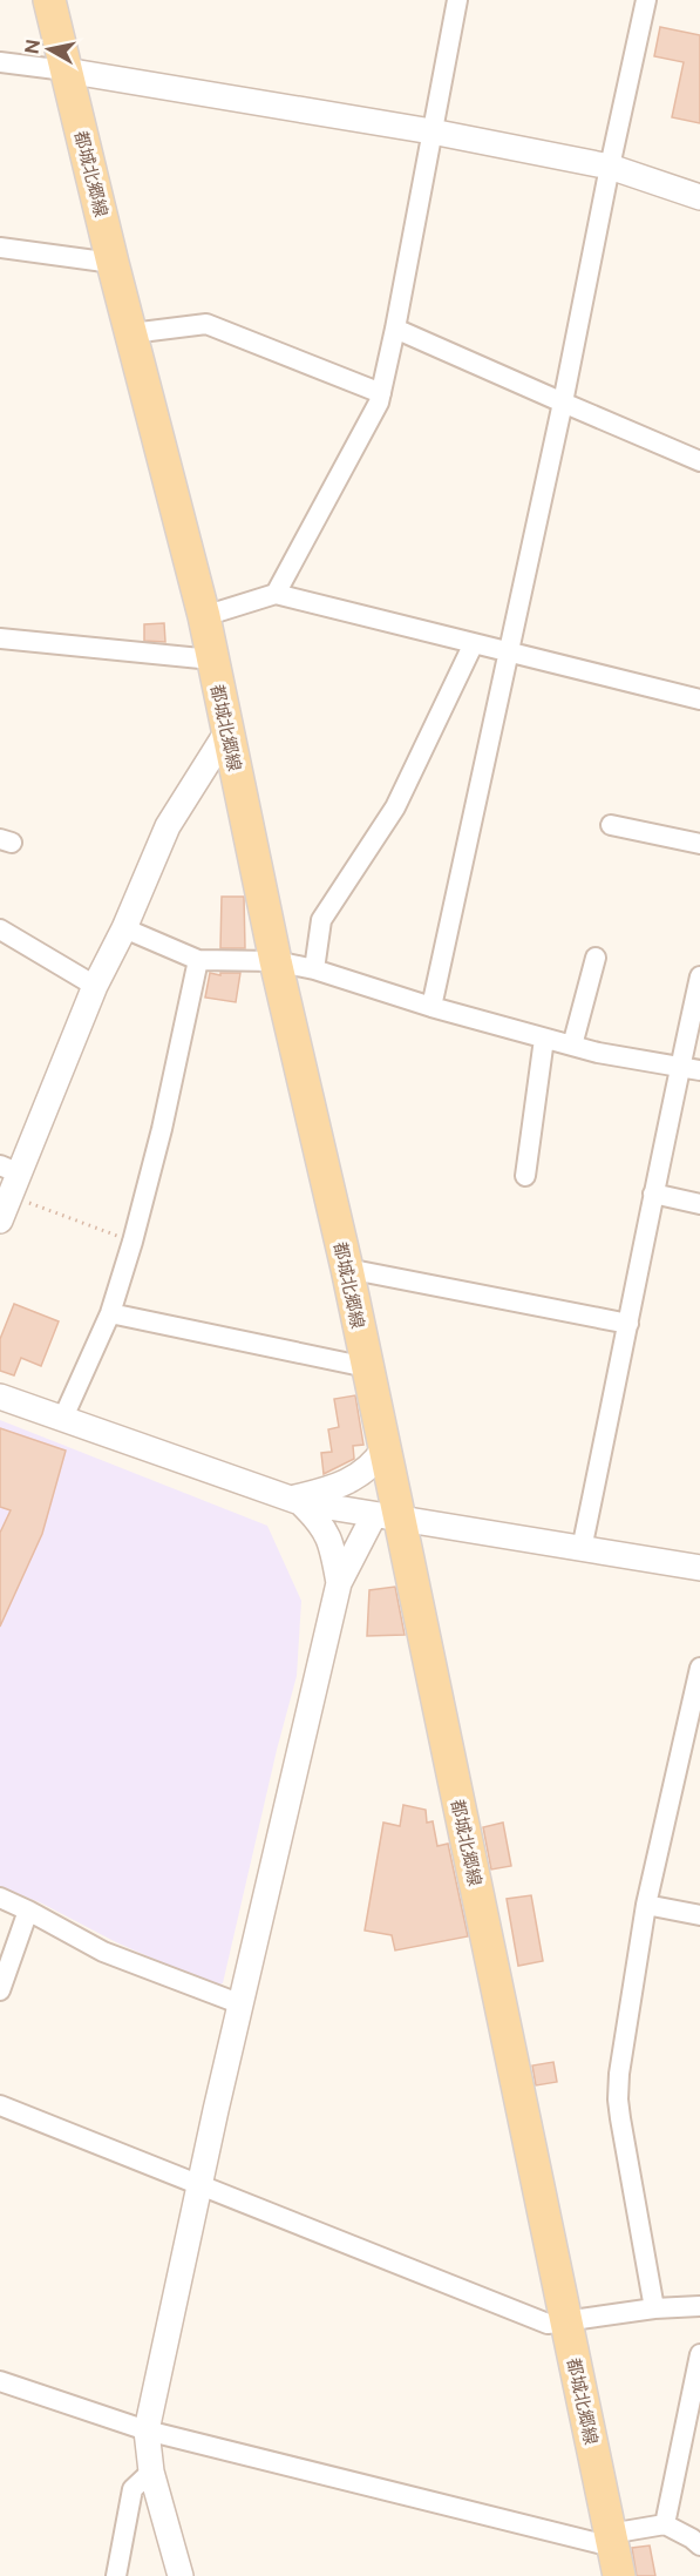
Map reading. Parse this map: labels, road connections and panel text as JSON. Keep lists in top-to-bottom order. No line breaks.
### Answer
{"streets":{"main road":["都城北郷線"]},"north":"left"}
